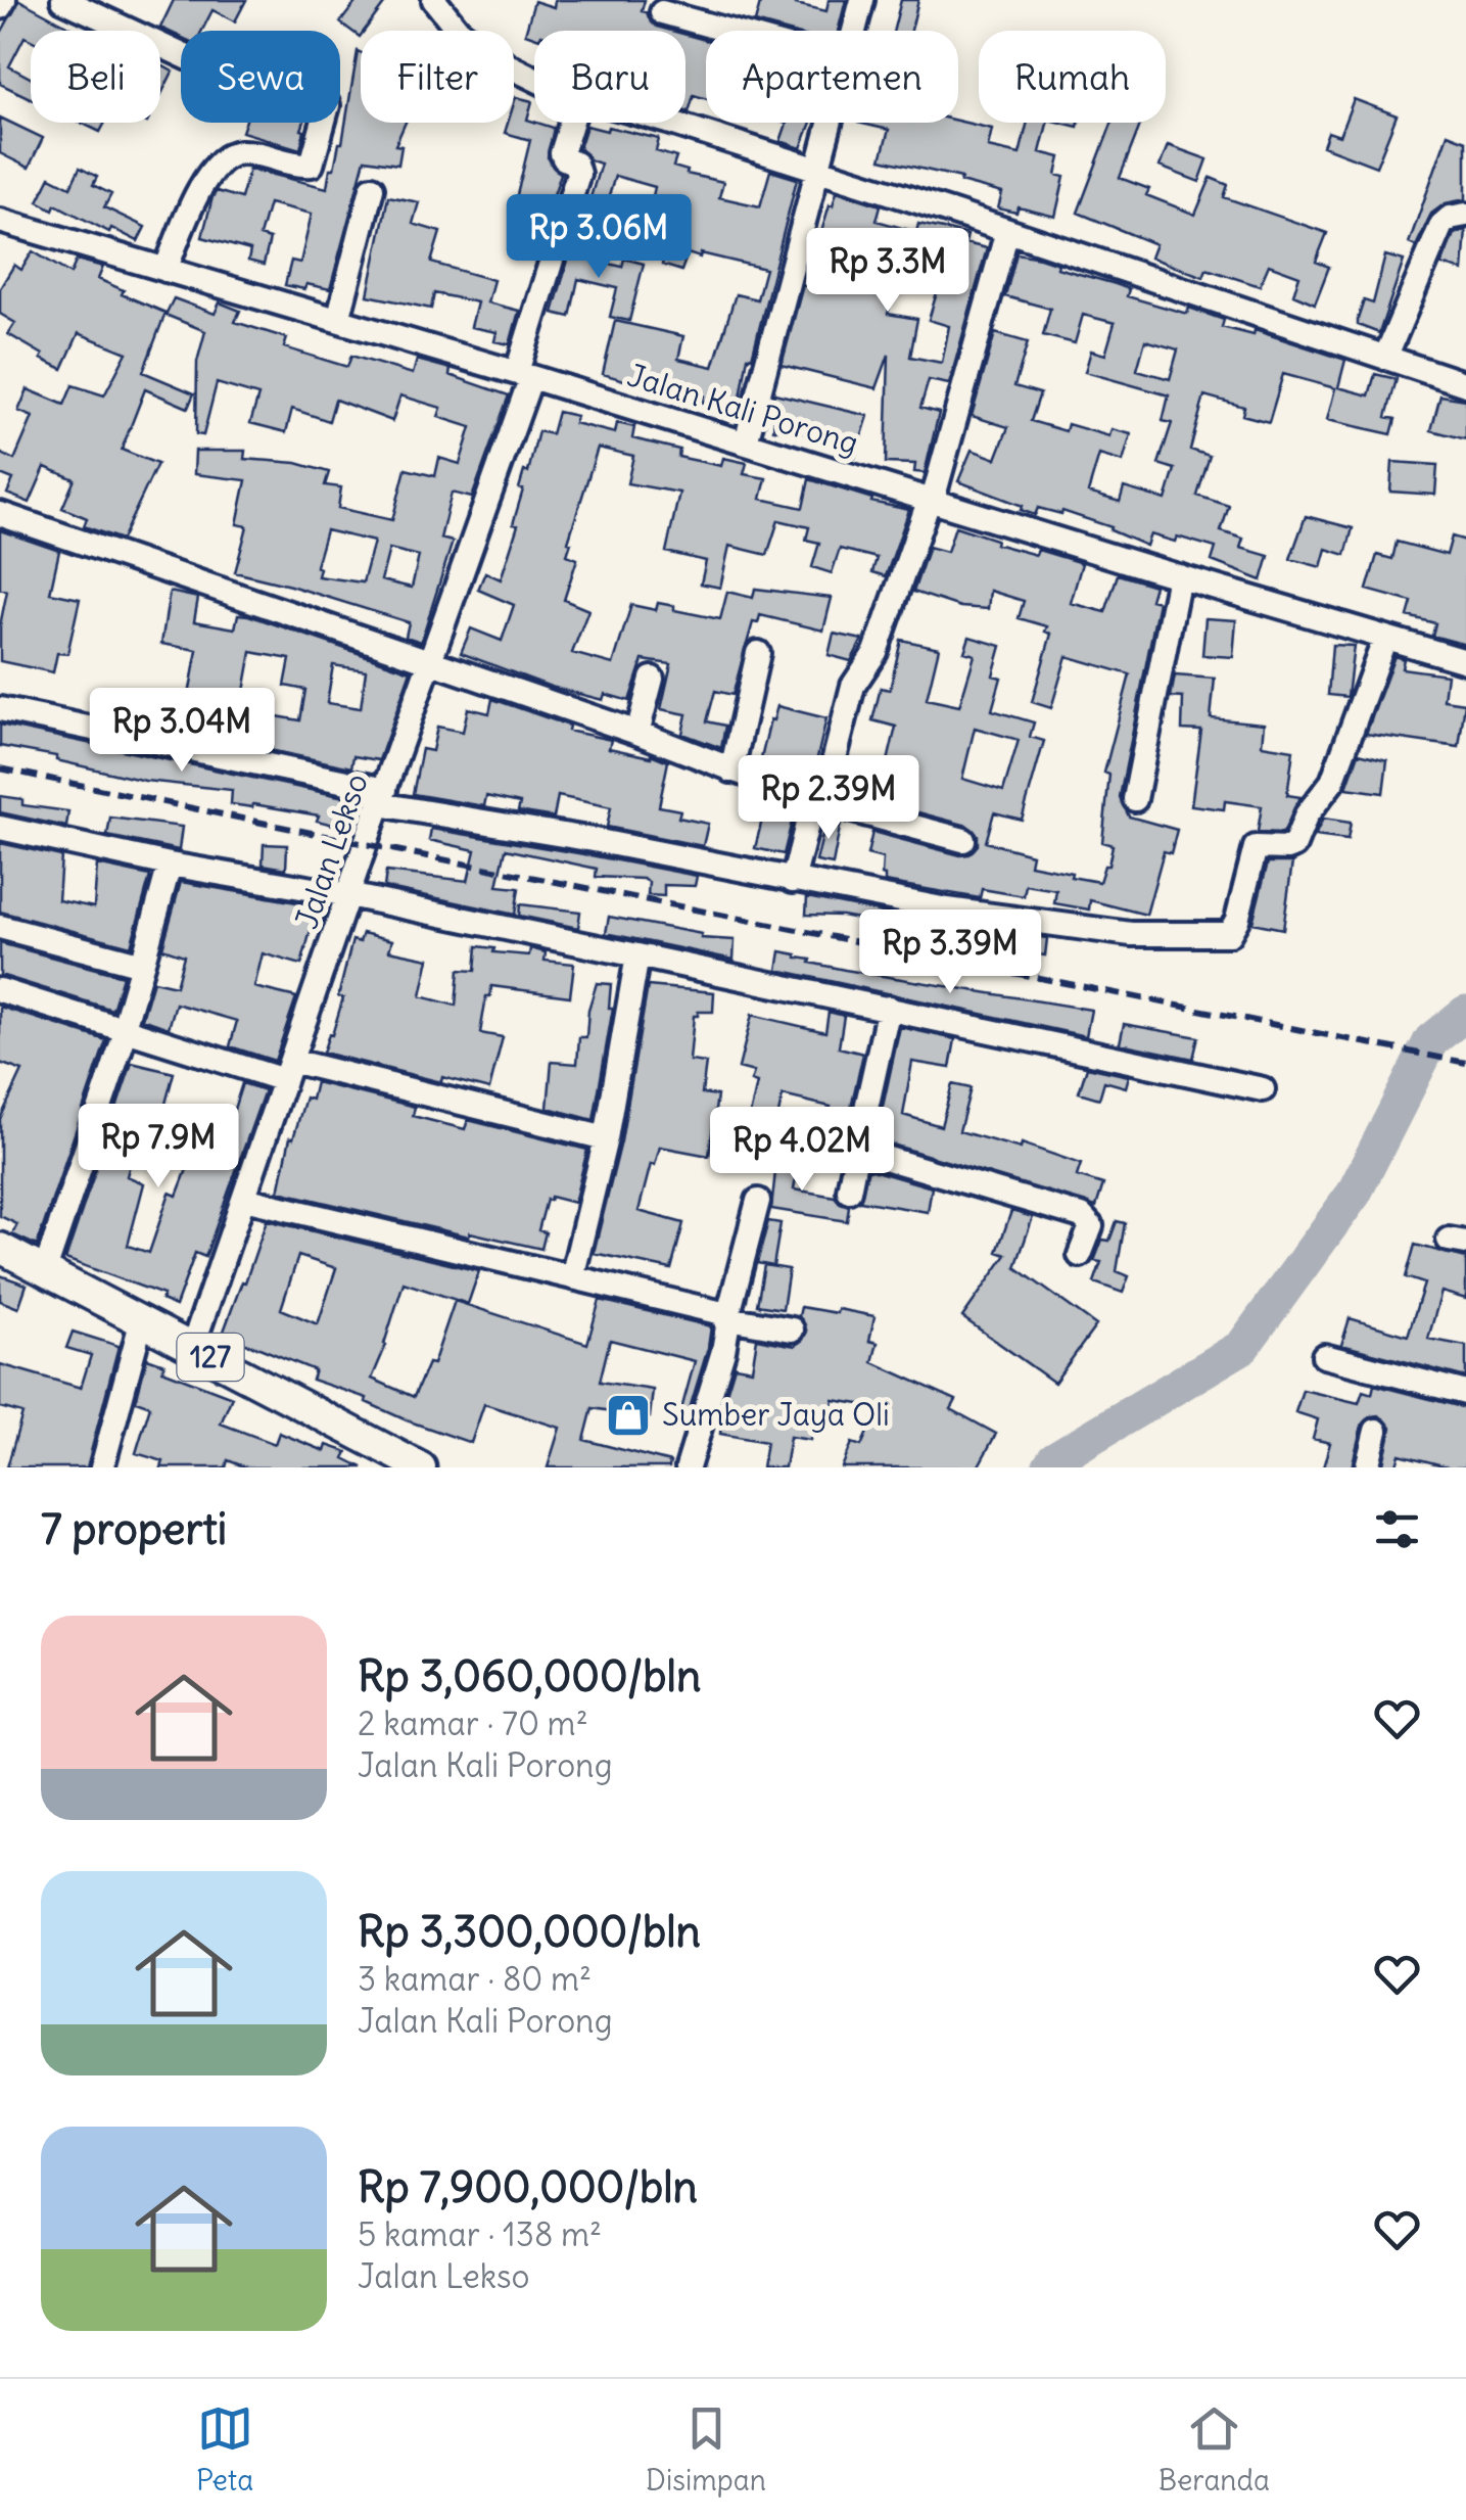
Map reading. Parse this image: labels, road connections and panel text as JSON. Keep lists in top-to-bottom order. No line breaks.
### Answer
{"streets":{"main road":["127"],"street":["Jalan Kali Porong","Jalan Lekso"]},"crossings":[["Jalan Kali Porong","Jalan Lekso"],["Jalan Lekso","127"]],"places":{"shop":["Sumber Jaya Oli"]},"page":{"chip":["Beli","Sewa","Filter","Baru","Apartemen","Rumah"],"price":["Rp 3.06M","Rp 3.3M","Rp 3.04M","Rp 2.39M","Rp 3.39M","Rp 7.9M","Rp 4.02M"],"heading":"7 properti","list":[{"name":"Rp 3,060,000/bln","note":"2 kamar · 70 m² · Jalan Kali Porong"},{"name":"Rp 3,300,000/bln","note":"3 kamar · 80 m² · Jalan Kali Porong"},{"name":"Rp 7,900,000/bln","note":"5 kamar · 138 m² · Jalan Lekso"}],"tabs":["Peta","Disimpan","Beranda"]}}
